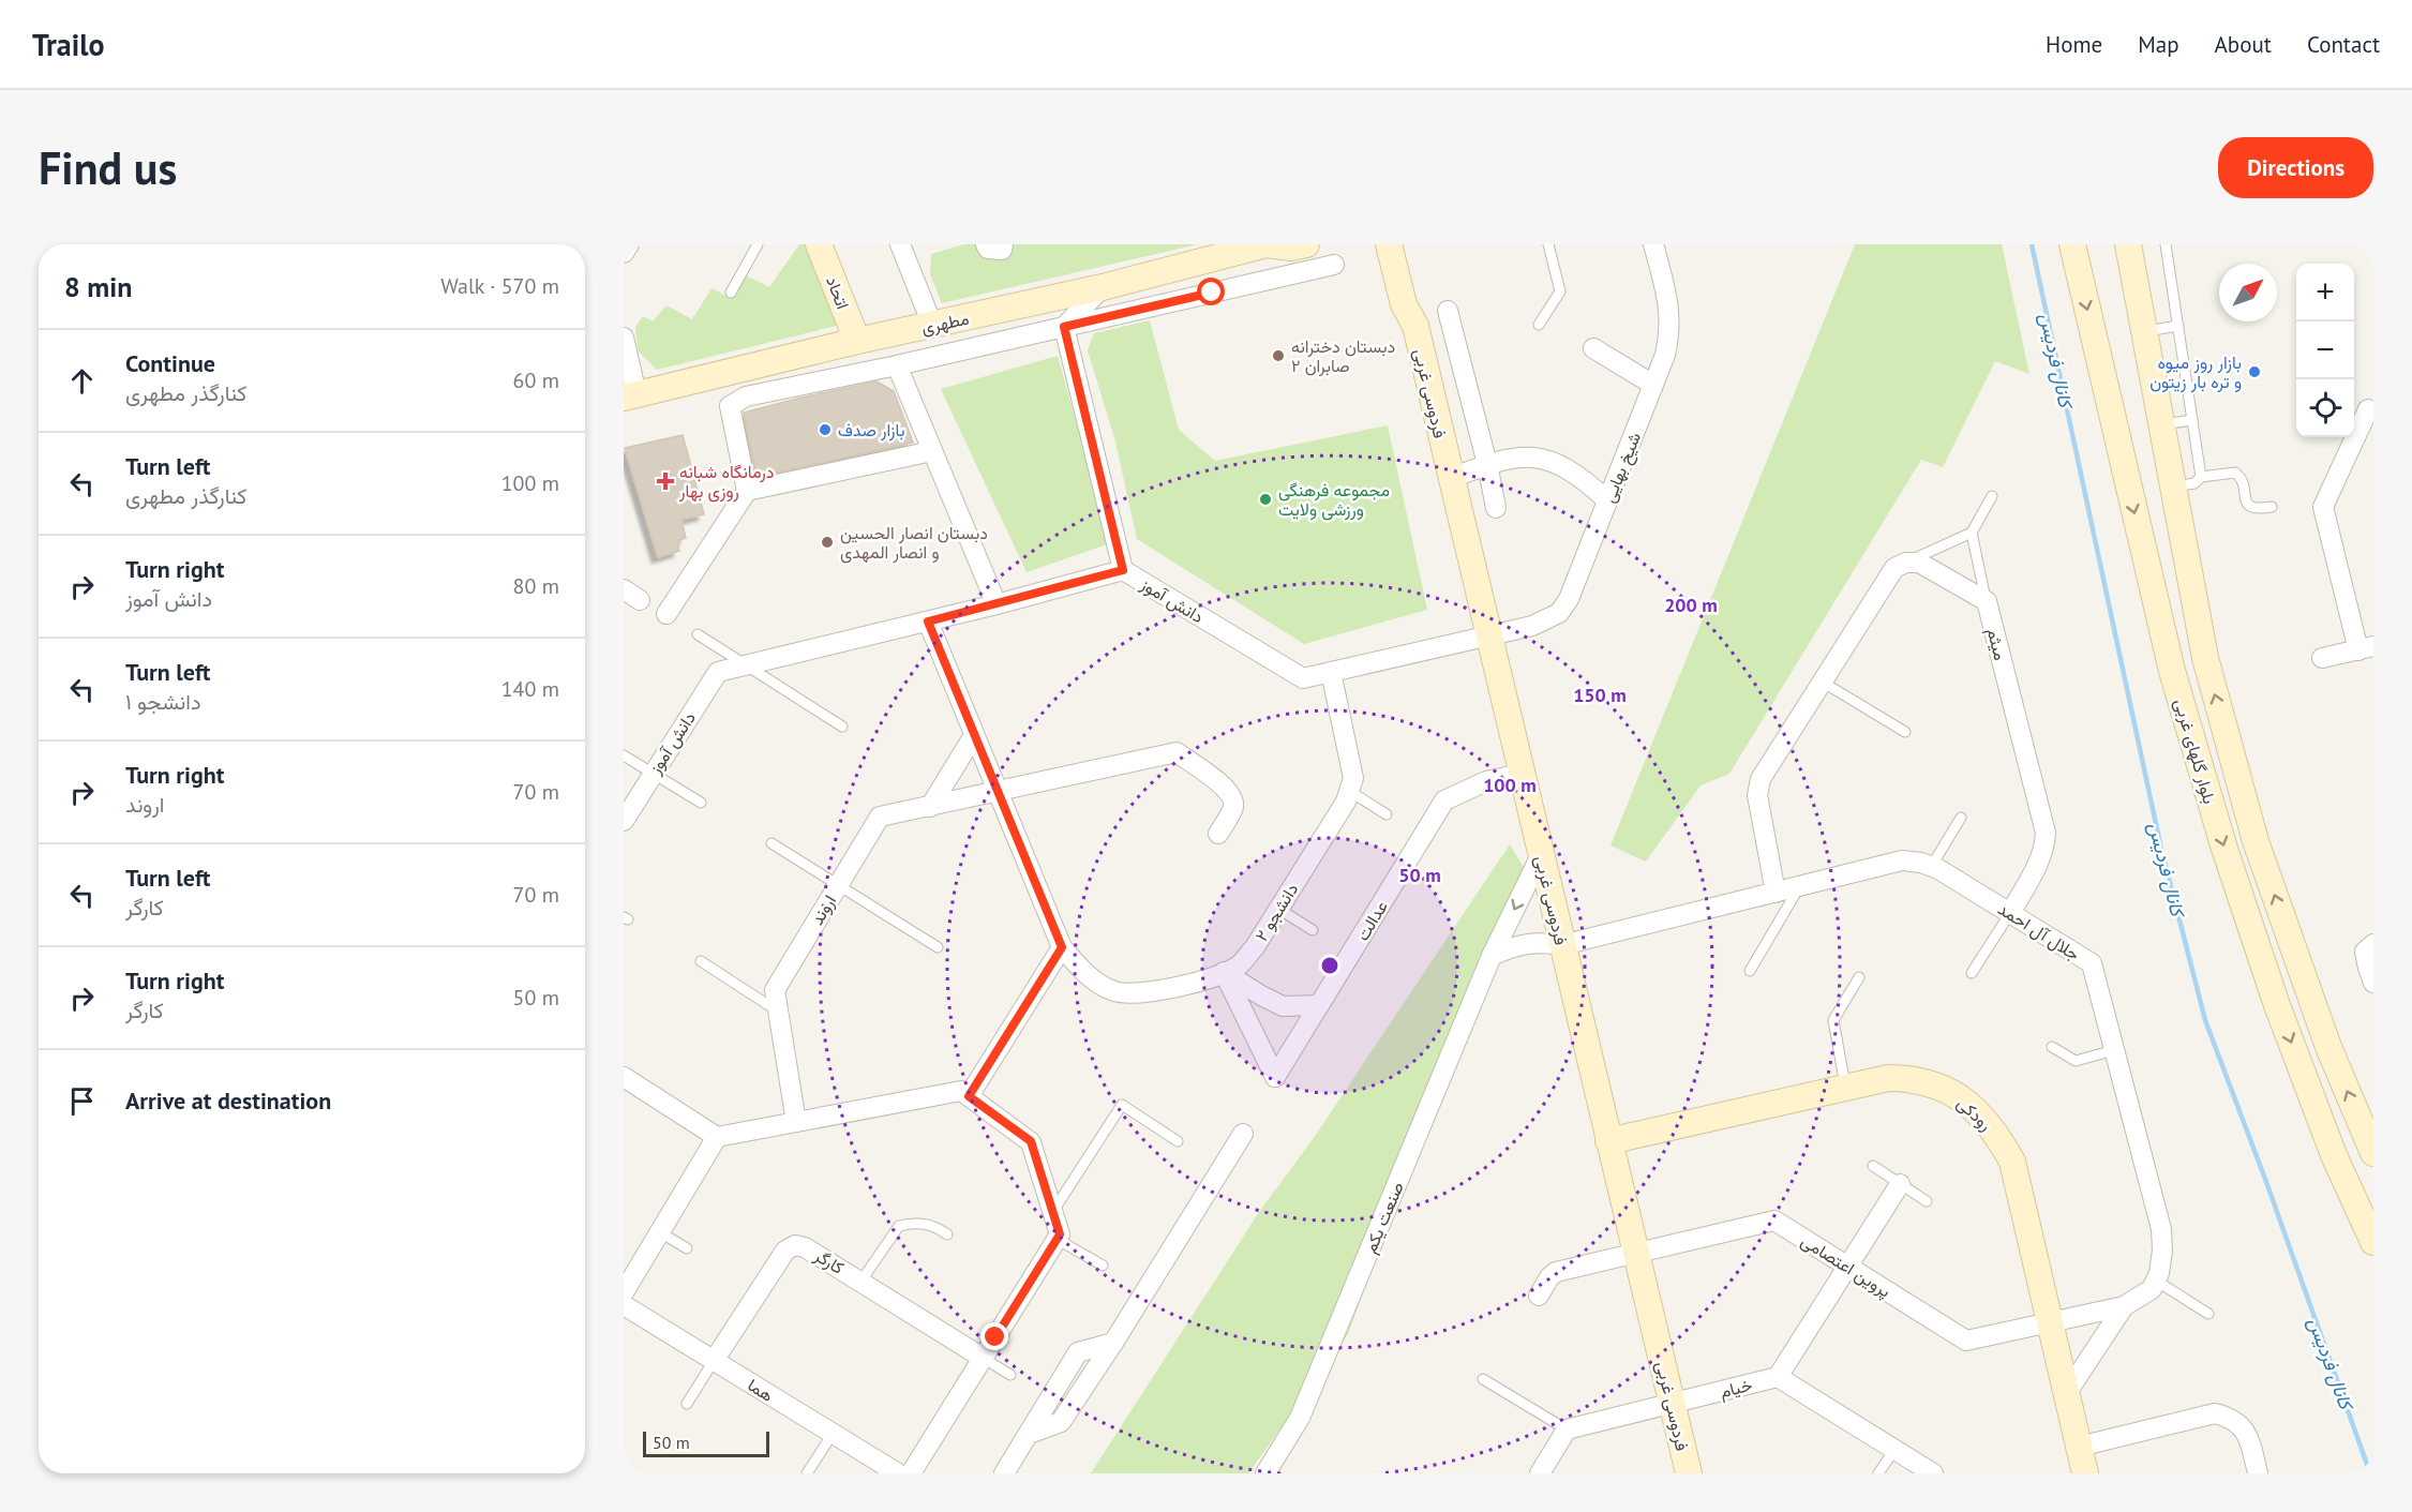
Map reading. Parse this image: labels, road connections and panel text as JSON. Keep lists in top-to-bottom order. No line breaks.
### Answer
{"streets":{"main road":["اتحاد","مطهری","فردوسی غربی","بلوار گلهای غربی","رودکی"],"street":["شیخ بهایی","دانش آموز","میثم","اروند","دانشجو ۲","عدالت","جلال آل احمد","صنعت یکم","کارگر","پروین اعتصامی","خیام","هما"]},"crossings":[["اتحاد","مطهری"],["فردوسی غربی","شیخ بهایی"],["فردوسی غربی","دانش آموز"],["فردوسی غربی","عدالت"],["فردوسی غربی","جلال آل احمد"],["فردوسی غربی","رودکی"],["فردوسی غربی","صنعت یکم"],["فردوسی غربی","پروین اعتصامی"],["فردوسی غربی","خیام"],["شیخ بهایی","دانش آموز"],["دانش آموز","دانشجو ۲"],["میثم","جلال آل احمد"],["اروند","دانشجو ۲"],["دانشجو ۲","عدالت"],["رودکی","پروین اعتصامی"],["کارگر","هما"]],"water":["کانال فردیس"],"places":{"other":["دبستان دخترانه صابران ۲","بازار روز میوه و تره بار زیتون","بازار صدف","مجموعه فرهنگی ورزشی ولایت","دبستان انصار الحسین و انصار المهدی"],"health":["درمانگاه شبانه روزی بهار"]},"scale_bar":"50 m","north":"top right","page":{"header":"Trailo","nav":["Home","Map","About","Contact"],"buttons":"Directions","title":"Find us","heading":["8 min","Walk · 570 m"],"map_buttons":["+","−"],"list":[["Continue","کنارگذر مطهری","60 m"],["Turn left","کنارگذر مطهری","100 m"],["Turn right","دانش آموز","80 m"],["Turn left","دانشجو ۱","140 m"],["Turn right","اروند","70 m"],["Turn left","کارگر","70 m"],["Turn right","کارگر","50 m"],"Arrive at destination"],"scale":"50 m"},"rings":["200 m","150 m","100 m","50 m"]}
